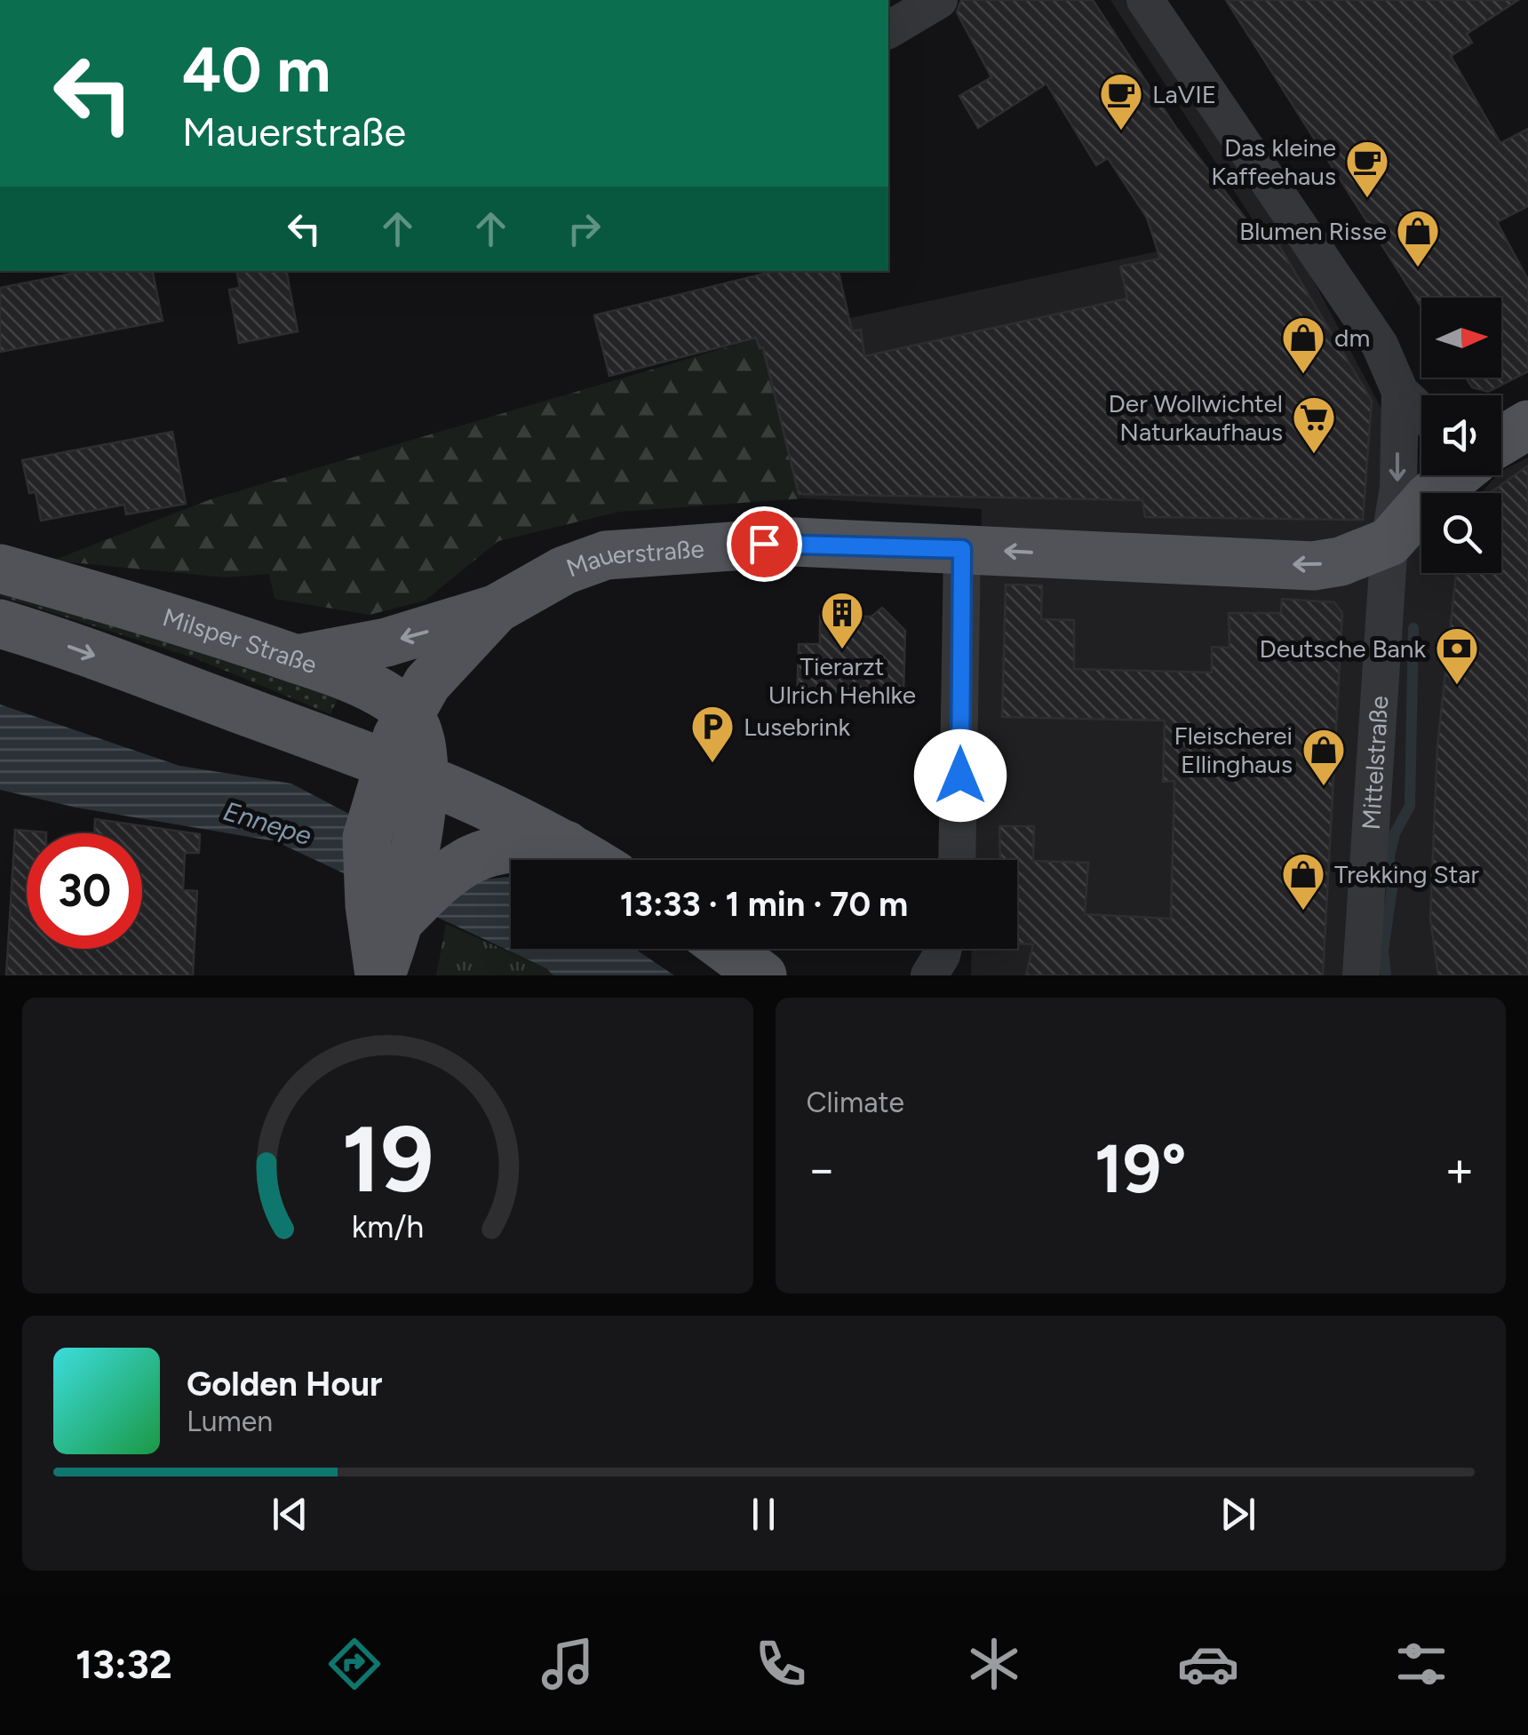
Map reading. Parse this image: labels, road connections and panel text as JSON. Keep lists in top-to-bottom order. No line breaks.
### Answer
{"streets":{"main road":["Mauerstraße","Milsper Straße"],"street":["Mittelstraße"]},"crossings":[["Mauerstraße","Milsper Straße"],["Mauerstraße","Mittelstraße"]],"one_way":["Mauerstraße"],"water":["Ennepe"],"places":{"cafe":["LaVIE","Das kleine Kaffeehaus"],"shop":["Blumen Risse","dm","Fleischerei Ellinghaus","Trekking Star"],"supermarket":["Der Wollwichtel Naturkaufhaus"],"building":["Tierarzt Ulrich Hehlke"],"bank":["Deutsche Bank"],"parking":["Lusebrink"]},"north":"right","page":{"turn":["40 m","Mauerstraße"],"limit":"30","trip":"13:33 · 1 min · 70 m","tile":"Climate","heat":["−","19°","+"],"song":["Golden Hour","Lumen"],"tabs":"13:32","gauge":["19","km/h"]}}
